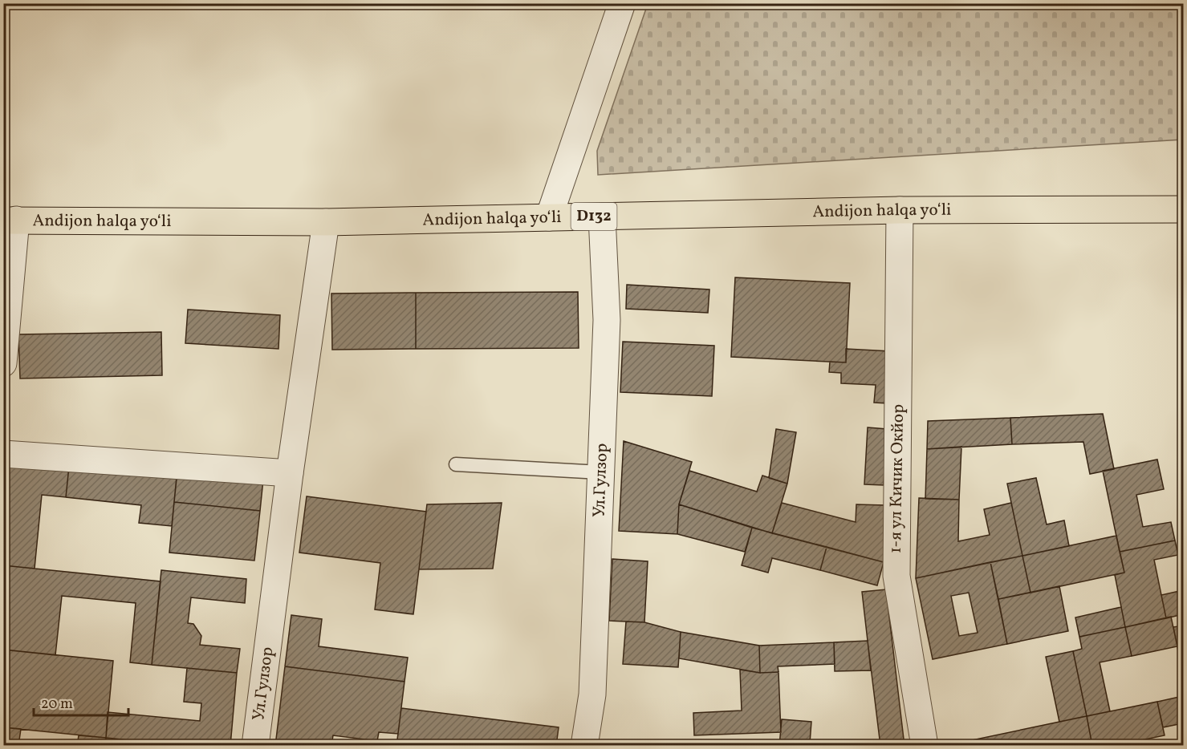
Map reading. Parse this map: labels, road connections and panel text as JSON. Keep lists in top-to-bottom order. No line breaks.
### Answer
{"streets":{"highway":["Andijon halqa yo‘li","D132"],"street":["1-я ул Кичик Окйор","Ул.Гулзор"]},"crossings":[["Andijon halqa yo‘li","1-я ул Кичик Окйор"],["Andijon halqa yo‘li","Ул.Гулзор"]],"scale_bar":"20 m"}
